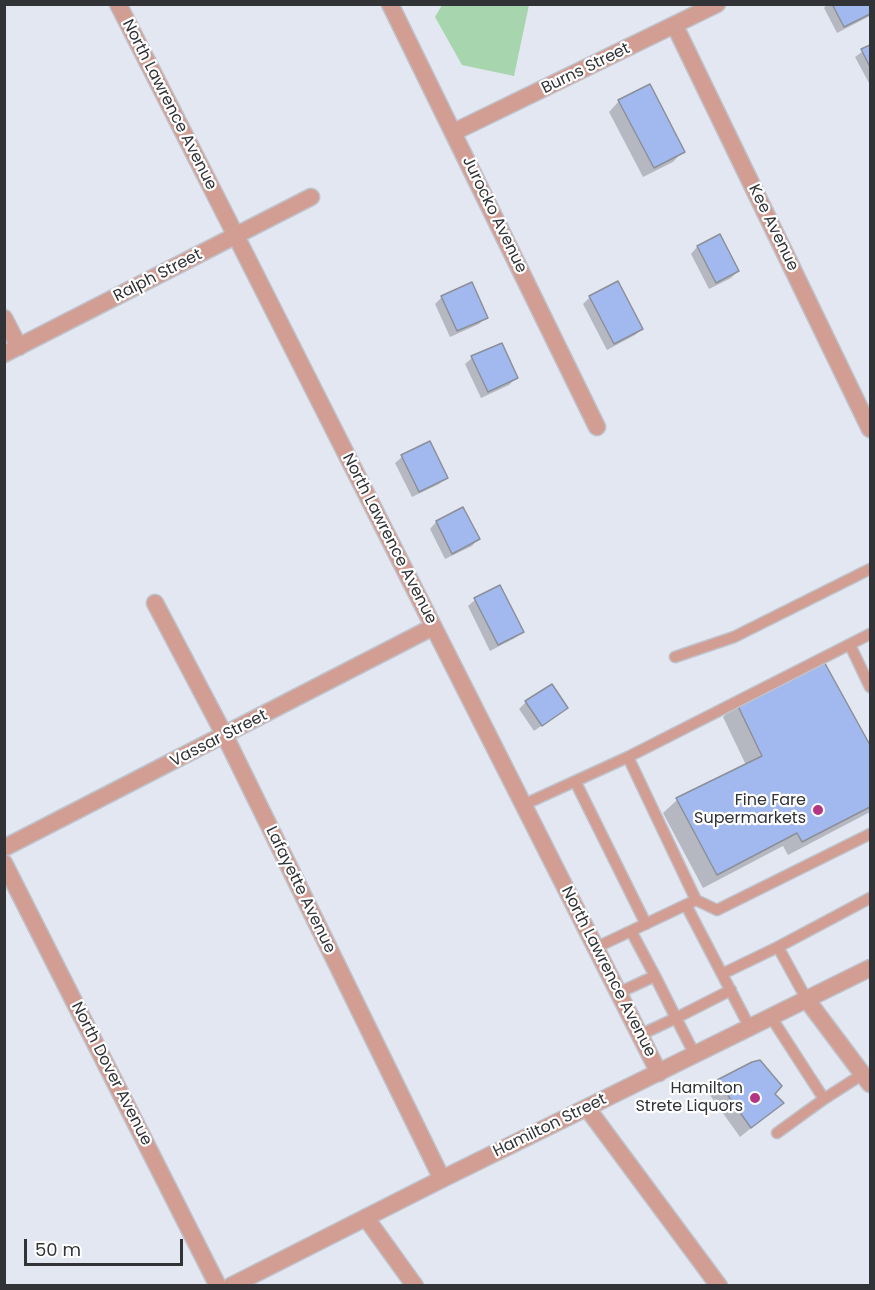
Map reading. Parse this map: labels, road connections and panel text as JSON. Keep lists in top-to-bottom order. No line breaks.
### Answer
{"streets":{"street":["Burns Street","North Lawrence Avenue","Jurocko Avenue","Kee Avenue","Ralph Street","Vassar Street","Lafayette Avenue","North Dover Avenue","Hamilton Street"]},"crossings":[["Burns Street","Jurocko Avenue"],["Burns Street","Kee Avenue"],["North Lawrence Avenue","Ralph Street"],["North Lawrence Avenue","Vassar Street"],["North Lawrence Avenue","Hamilton Street"],["Vassar Street","Lafayette Avenue"],["Lafayette Avenue","Hamilton Street"]],"places":["Fine Fare Supermarkets","Hamilton Strete Liquors"],"scale_bar":"50 m"}
